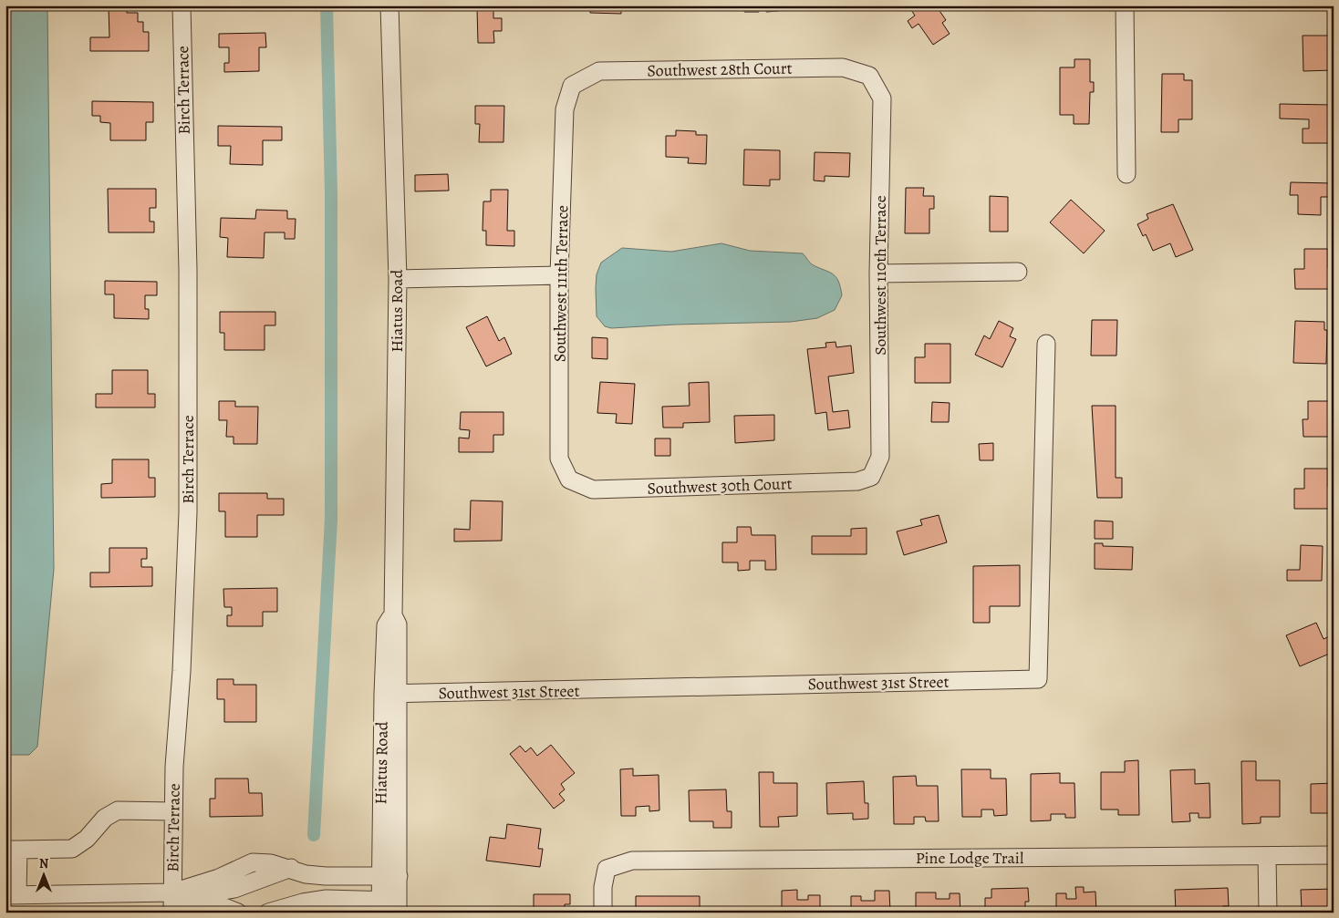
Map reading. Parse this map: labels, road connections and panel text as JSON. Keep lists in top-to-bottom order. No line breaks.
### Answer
{"streets":{"street":["Southwest 28th Court","Birch Terrace","Southwest 110th Terrace","Southwest 111th Terrace","Hiatus Road","Southwest 30th Court","Southwest 31st Street","Pine Lodge Trail"]},"crossings":[["Southwest 28th Court","Southwest 110th Terrace"],["Southwest 28th Court","Southwest 111th Terrace"],["Southwest 110th Terrace","Southwest 30th Court"],["Southwest 111th Terrace","Southwest 30th Court"],["Hiatus Road","Southwest 31st Street"]],"north":"top"}
